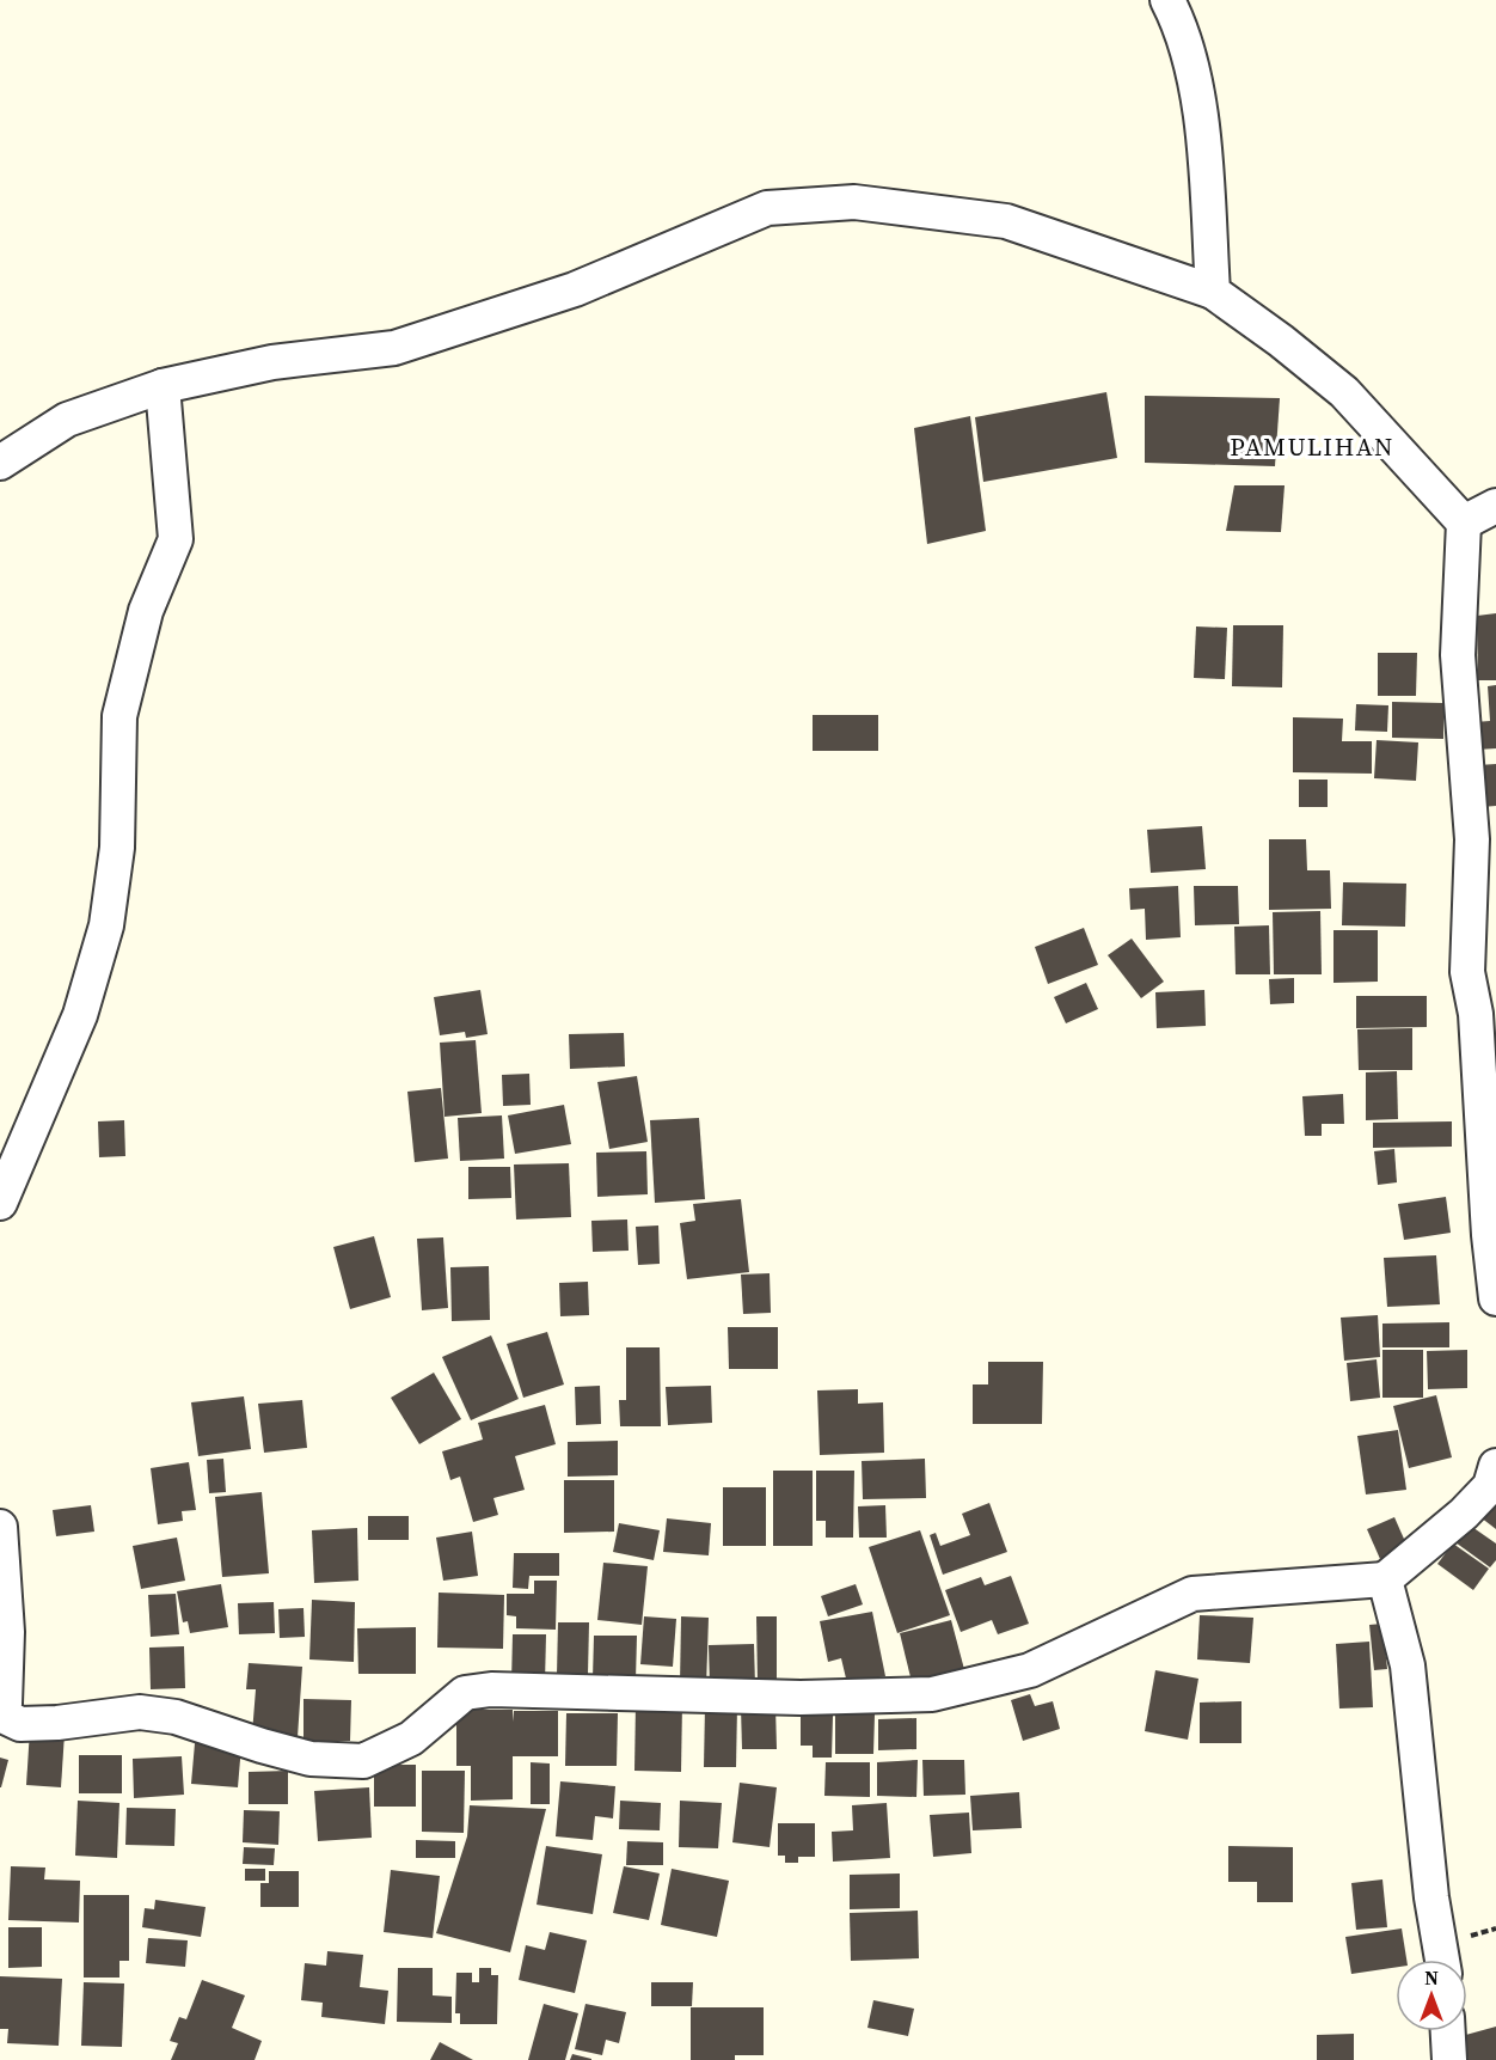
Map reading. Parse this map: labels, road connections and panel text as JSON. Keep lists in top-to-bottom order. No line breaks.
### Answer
{"districts":["PAMULIHAN"],"north":"top"}
